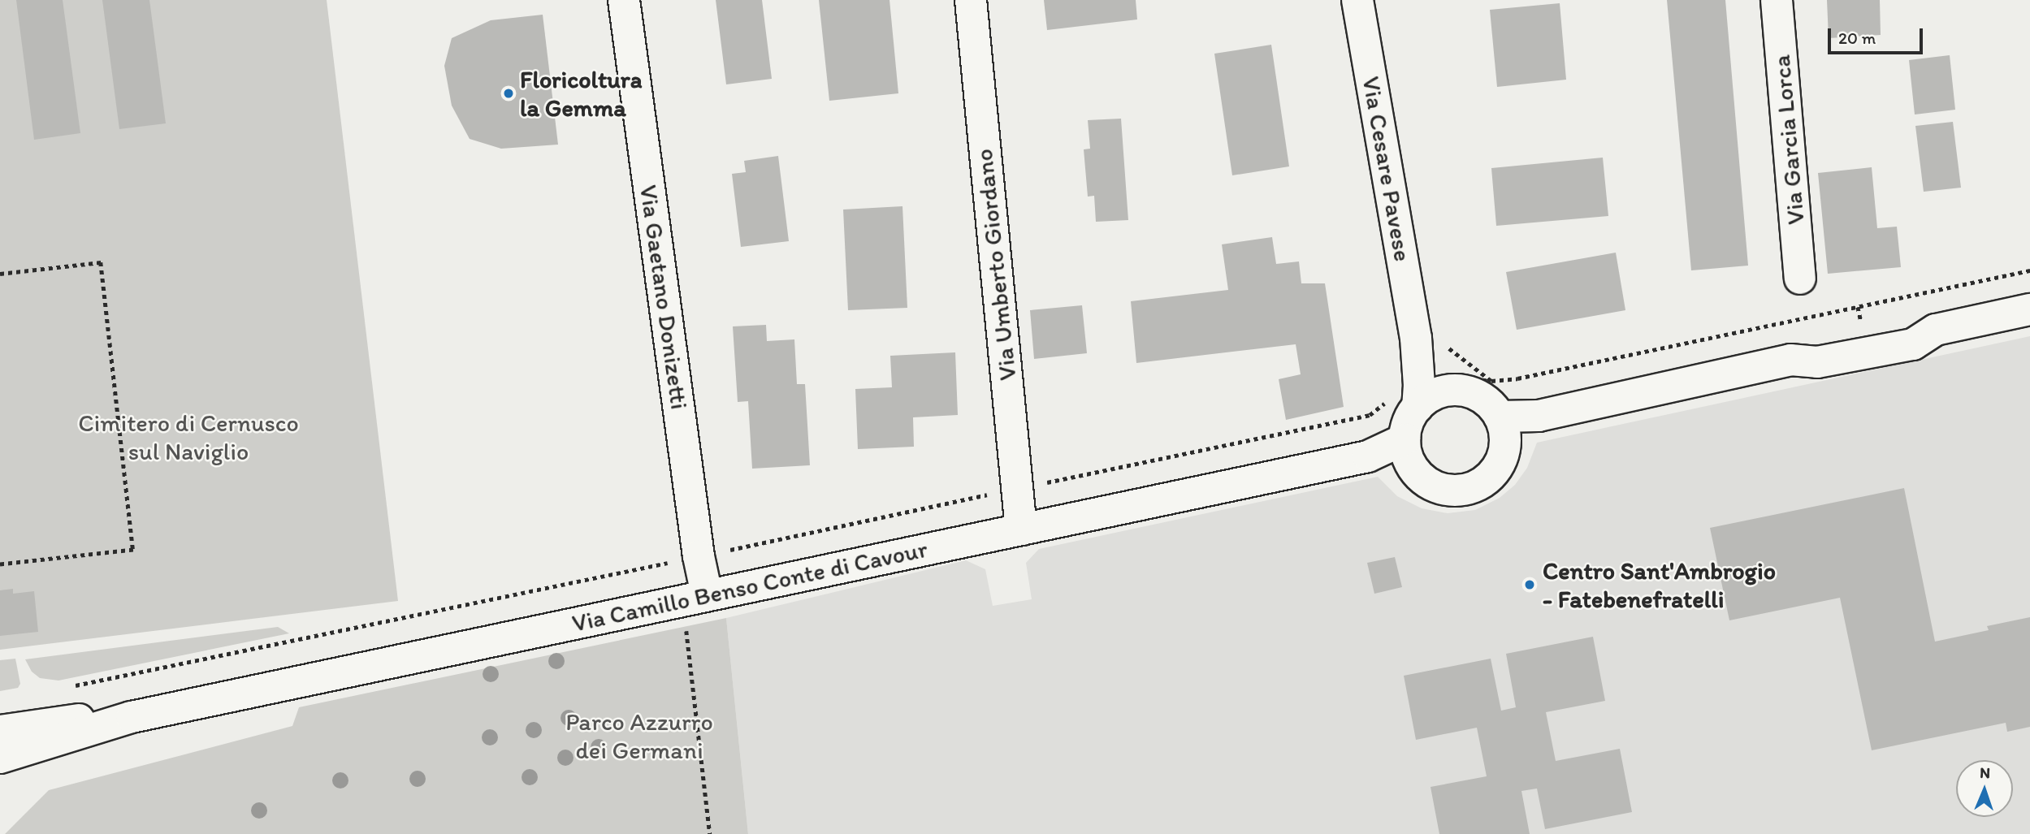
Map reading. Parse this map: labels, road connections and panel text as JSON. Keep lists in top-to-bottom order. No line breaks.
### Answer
{"streets":{"street":["Via Garcia Lorca","Via Cesare Pavese","Via Umberto Giordano","Via Gaetano Donizetti","Via Camillo Benso Conte di Cavour"]},"crossings":[["Via Cesare Pavese","Via Camillo Benso Conte di Cavour"],["Via Umberto Giordano","Via Camillo Benso Conte di Cavour"],["Via Gaetano Donizetti","Via Camillo Benso Conte di Cavour"]],"parks":["Cimitero di Cernusco sul Naviglio","Parco Azzurro dei Germani"],"places":["Floricoltura la Gemma","Centro Sant'Ambrogio - Fatebenefratelli"],"scale_bar":"20 m","north":"top"}
